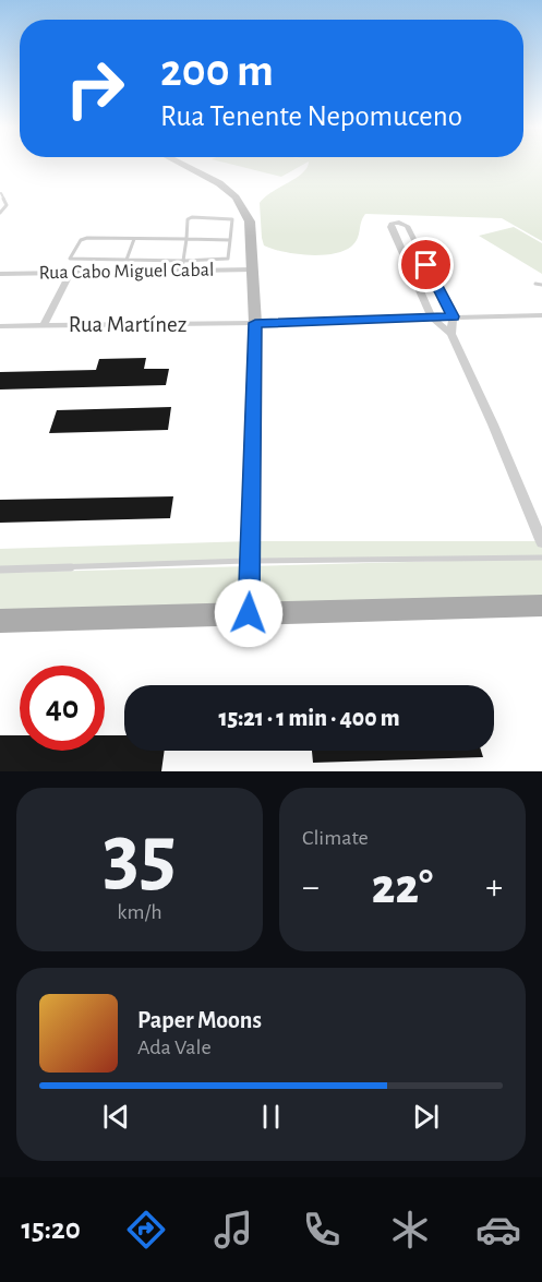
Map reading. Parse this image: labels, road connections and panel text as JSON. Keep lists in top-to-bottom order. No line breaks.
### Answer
{"streets":{"street":["Rua Cabo Miguel Cabal","Rua Martínez"]},"page":{"turn":["200 m","Rua Tenente Nepomuceno"],"limit":"40","trip":"15:21 · 1 min · 400 m","tile":[["35","km/h"],"Climate"],"heat":["−","22°","+"],"song":["Paper Moons","Ada Vale"],"tabs":"15:20"}}
